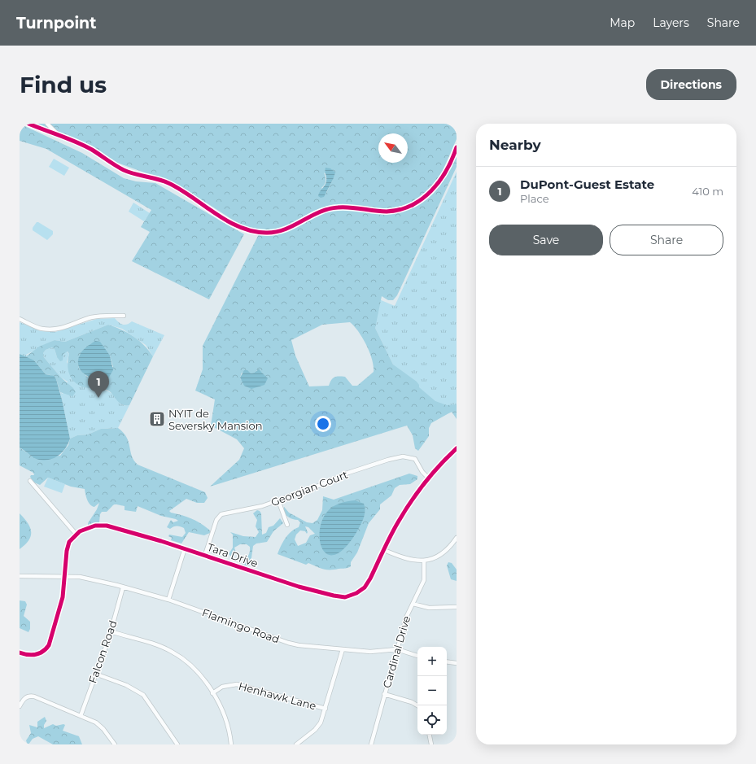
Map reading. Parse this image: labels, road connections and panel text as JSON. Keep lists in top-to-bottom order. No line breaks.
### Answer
{"streets":{"street":["Georgian Court","Tara Drive","Flamingo Road","Falcon Road","Cardinal Drive","Henhawk Lane"]},"crossings":[["Georgian Court","Tara Drive"],["Flamingo Road","Falcon Road"],["Flamingo Road","Cardinal Drive"]],"places":{"building":["NYIT de Seversky Mansion"]},"north":"top left","page":{"header":"Turnpoint","nav":["Map","Layers","Share"],"buttons":["Directions",["Save","Share"]],"title":"Find us","heading":"Nearby","list":[{"mark":"1","name":"DuPont-Guest Estate","note":"Place","value":"410 m"}],"pins":"1","map_buttons":["+","−"]}}
